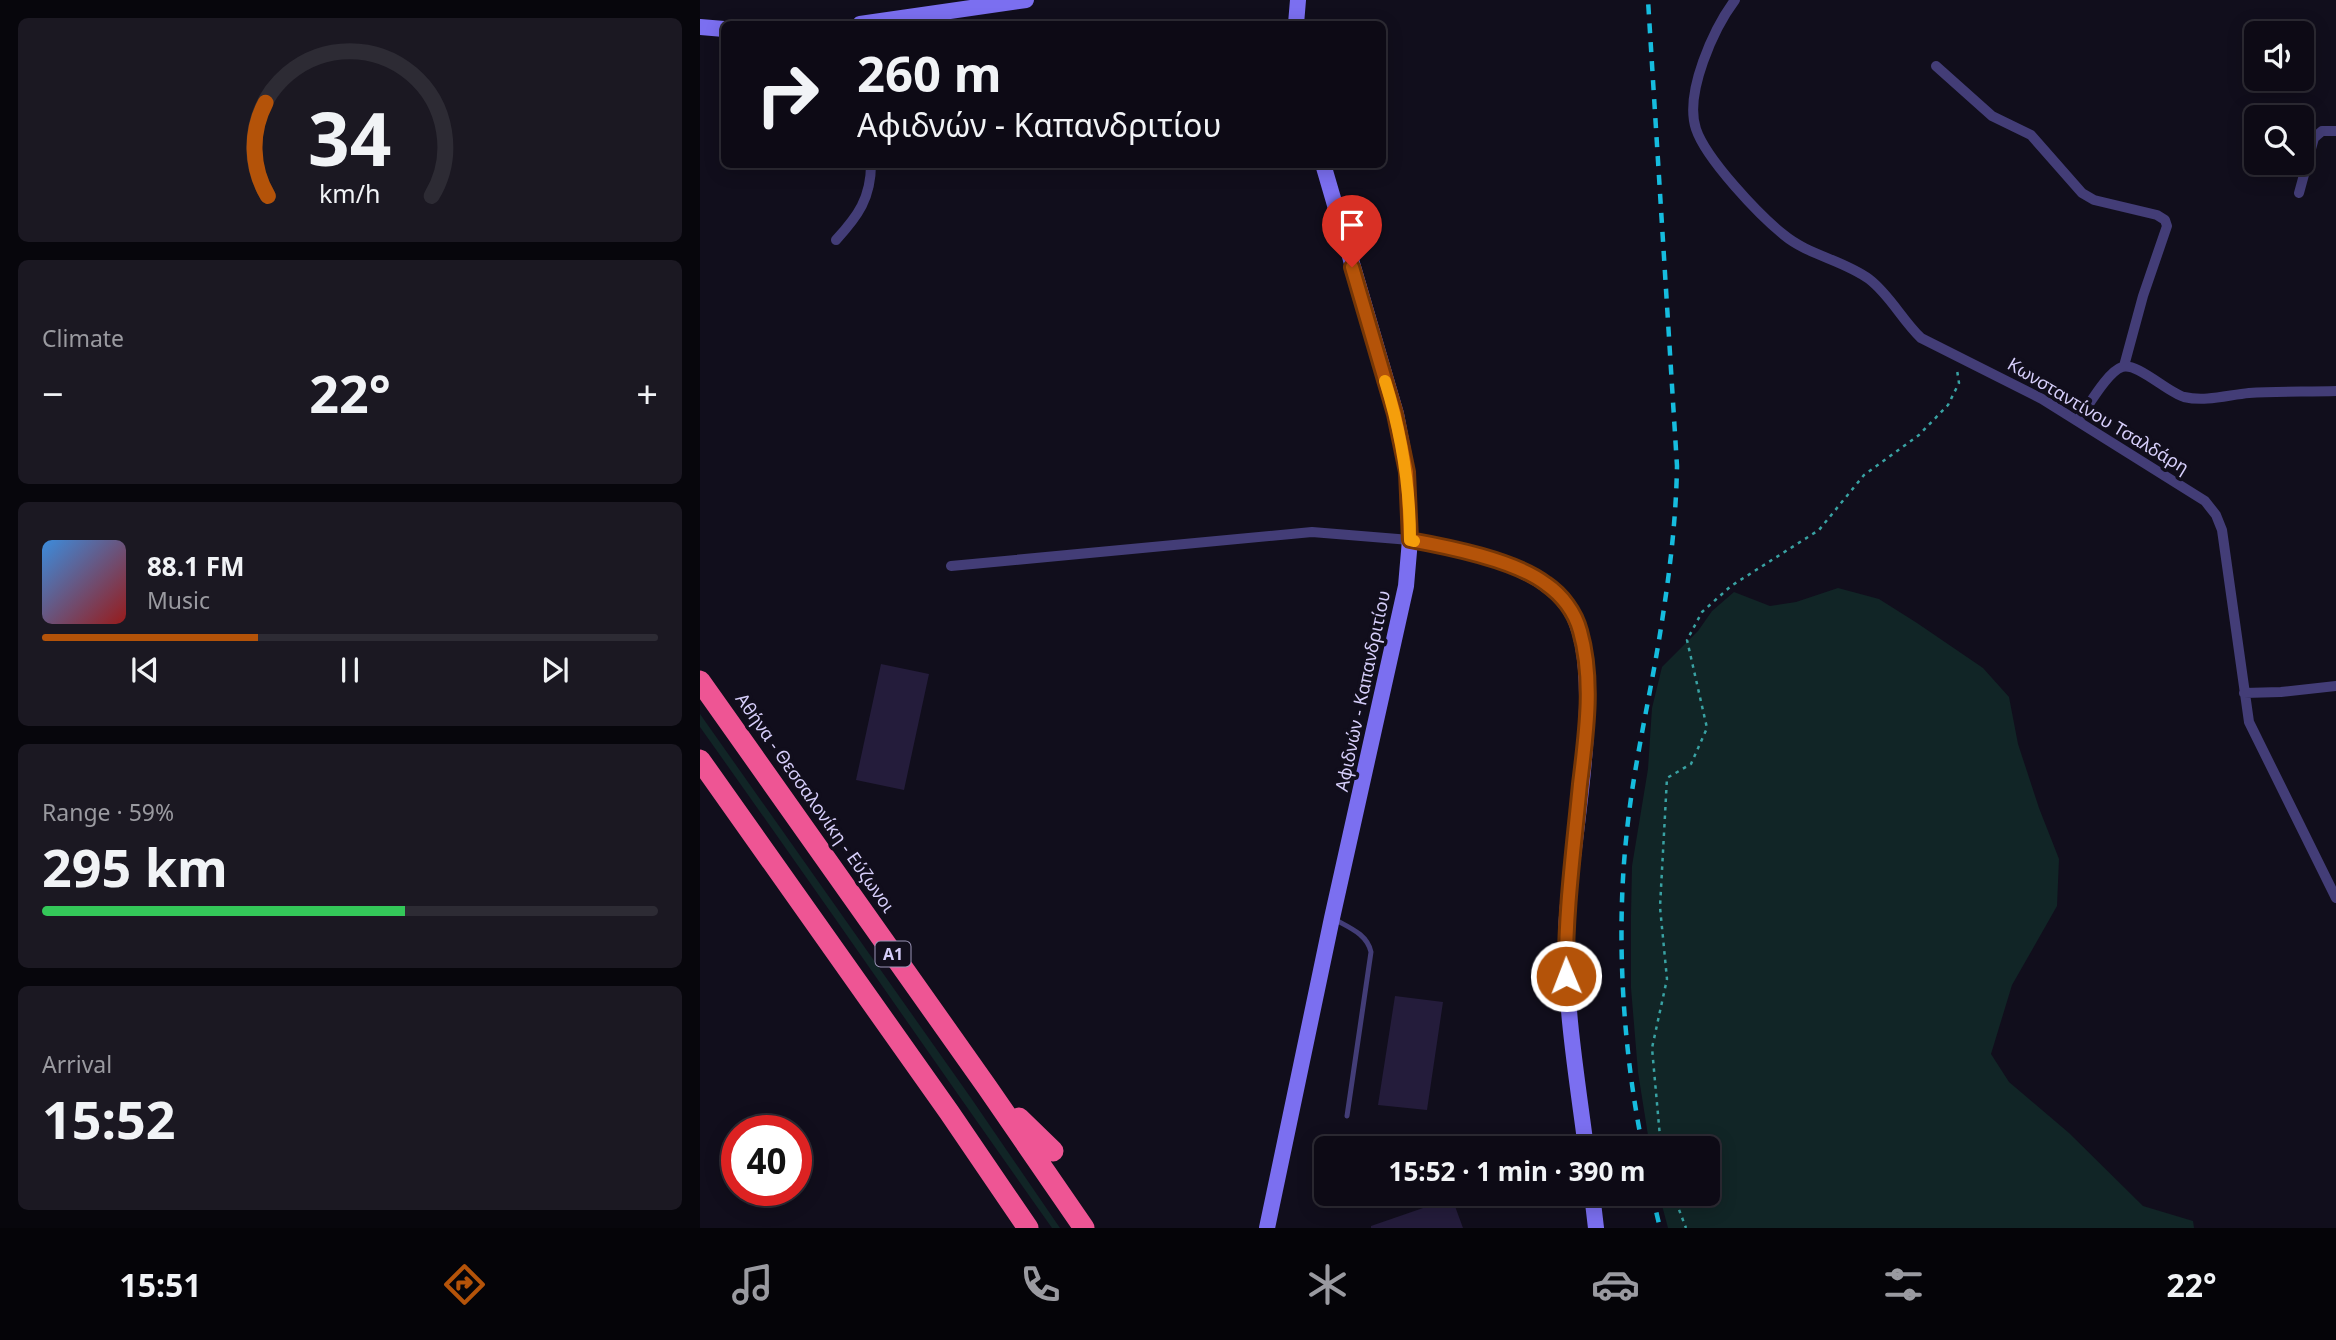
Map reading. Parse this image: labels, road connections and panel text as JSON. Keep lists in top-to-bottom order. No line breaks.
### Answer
{"streets":{"highway":["Αθήνα - Θεσσαλονίκη - Εύζωνοι","Α1"],"main road":["Αφιδνών - Καπανδριτίου"],"street":["Κωνσταντίνου Τσαλδάρη"]},"page":{"turn":["260 m","Αφιδνών - Καπανδριτίου"],"tile":["Climate",["Range · 59%","295 km"],["Arrival","15:52"]],"heat":["−","22°","+"],"song":["88.1 FM","Music"],"limit":"40","trip":"15:52 · 1 min · 390 m","tabs":["15:51","22°"],"gauge":["34","km/h"]}}
